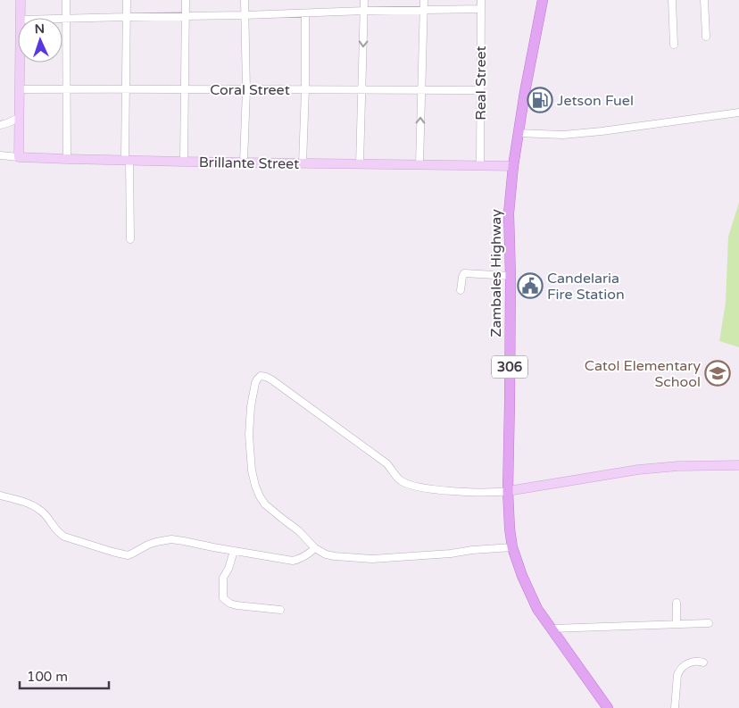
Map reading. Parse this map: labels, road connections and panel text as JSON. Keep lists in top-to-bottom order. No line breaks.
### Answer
{"streets":{"main road":["Zambales Highway","306"],"street":["Real Street","Coral Street","Brillante Street"]},"crossings":[["Real Street","Coral Street"],["Real Street","Brillante Street"],["Brillante Street","Zambales Highway"]],"places":{"fuel station":["Jetson Fuel"],"public building":["Candelaria Fire Station"],"school or university":["Catol Elementary School"]},"scale_bar":"100 m","north":"top"}
